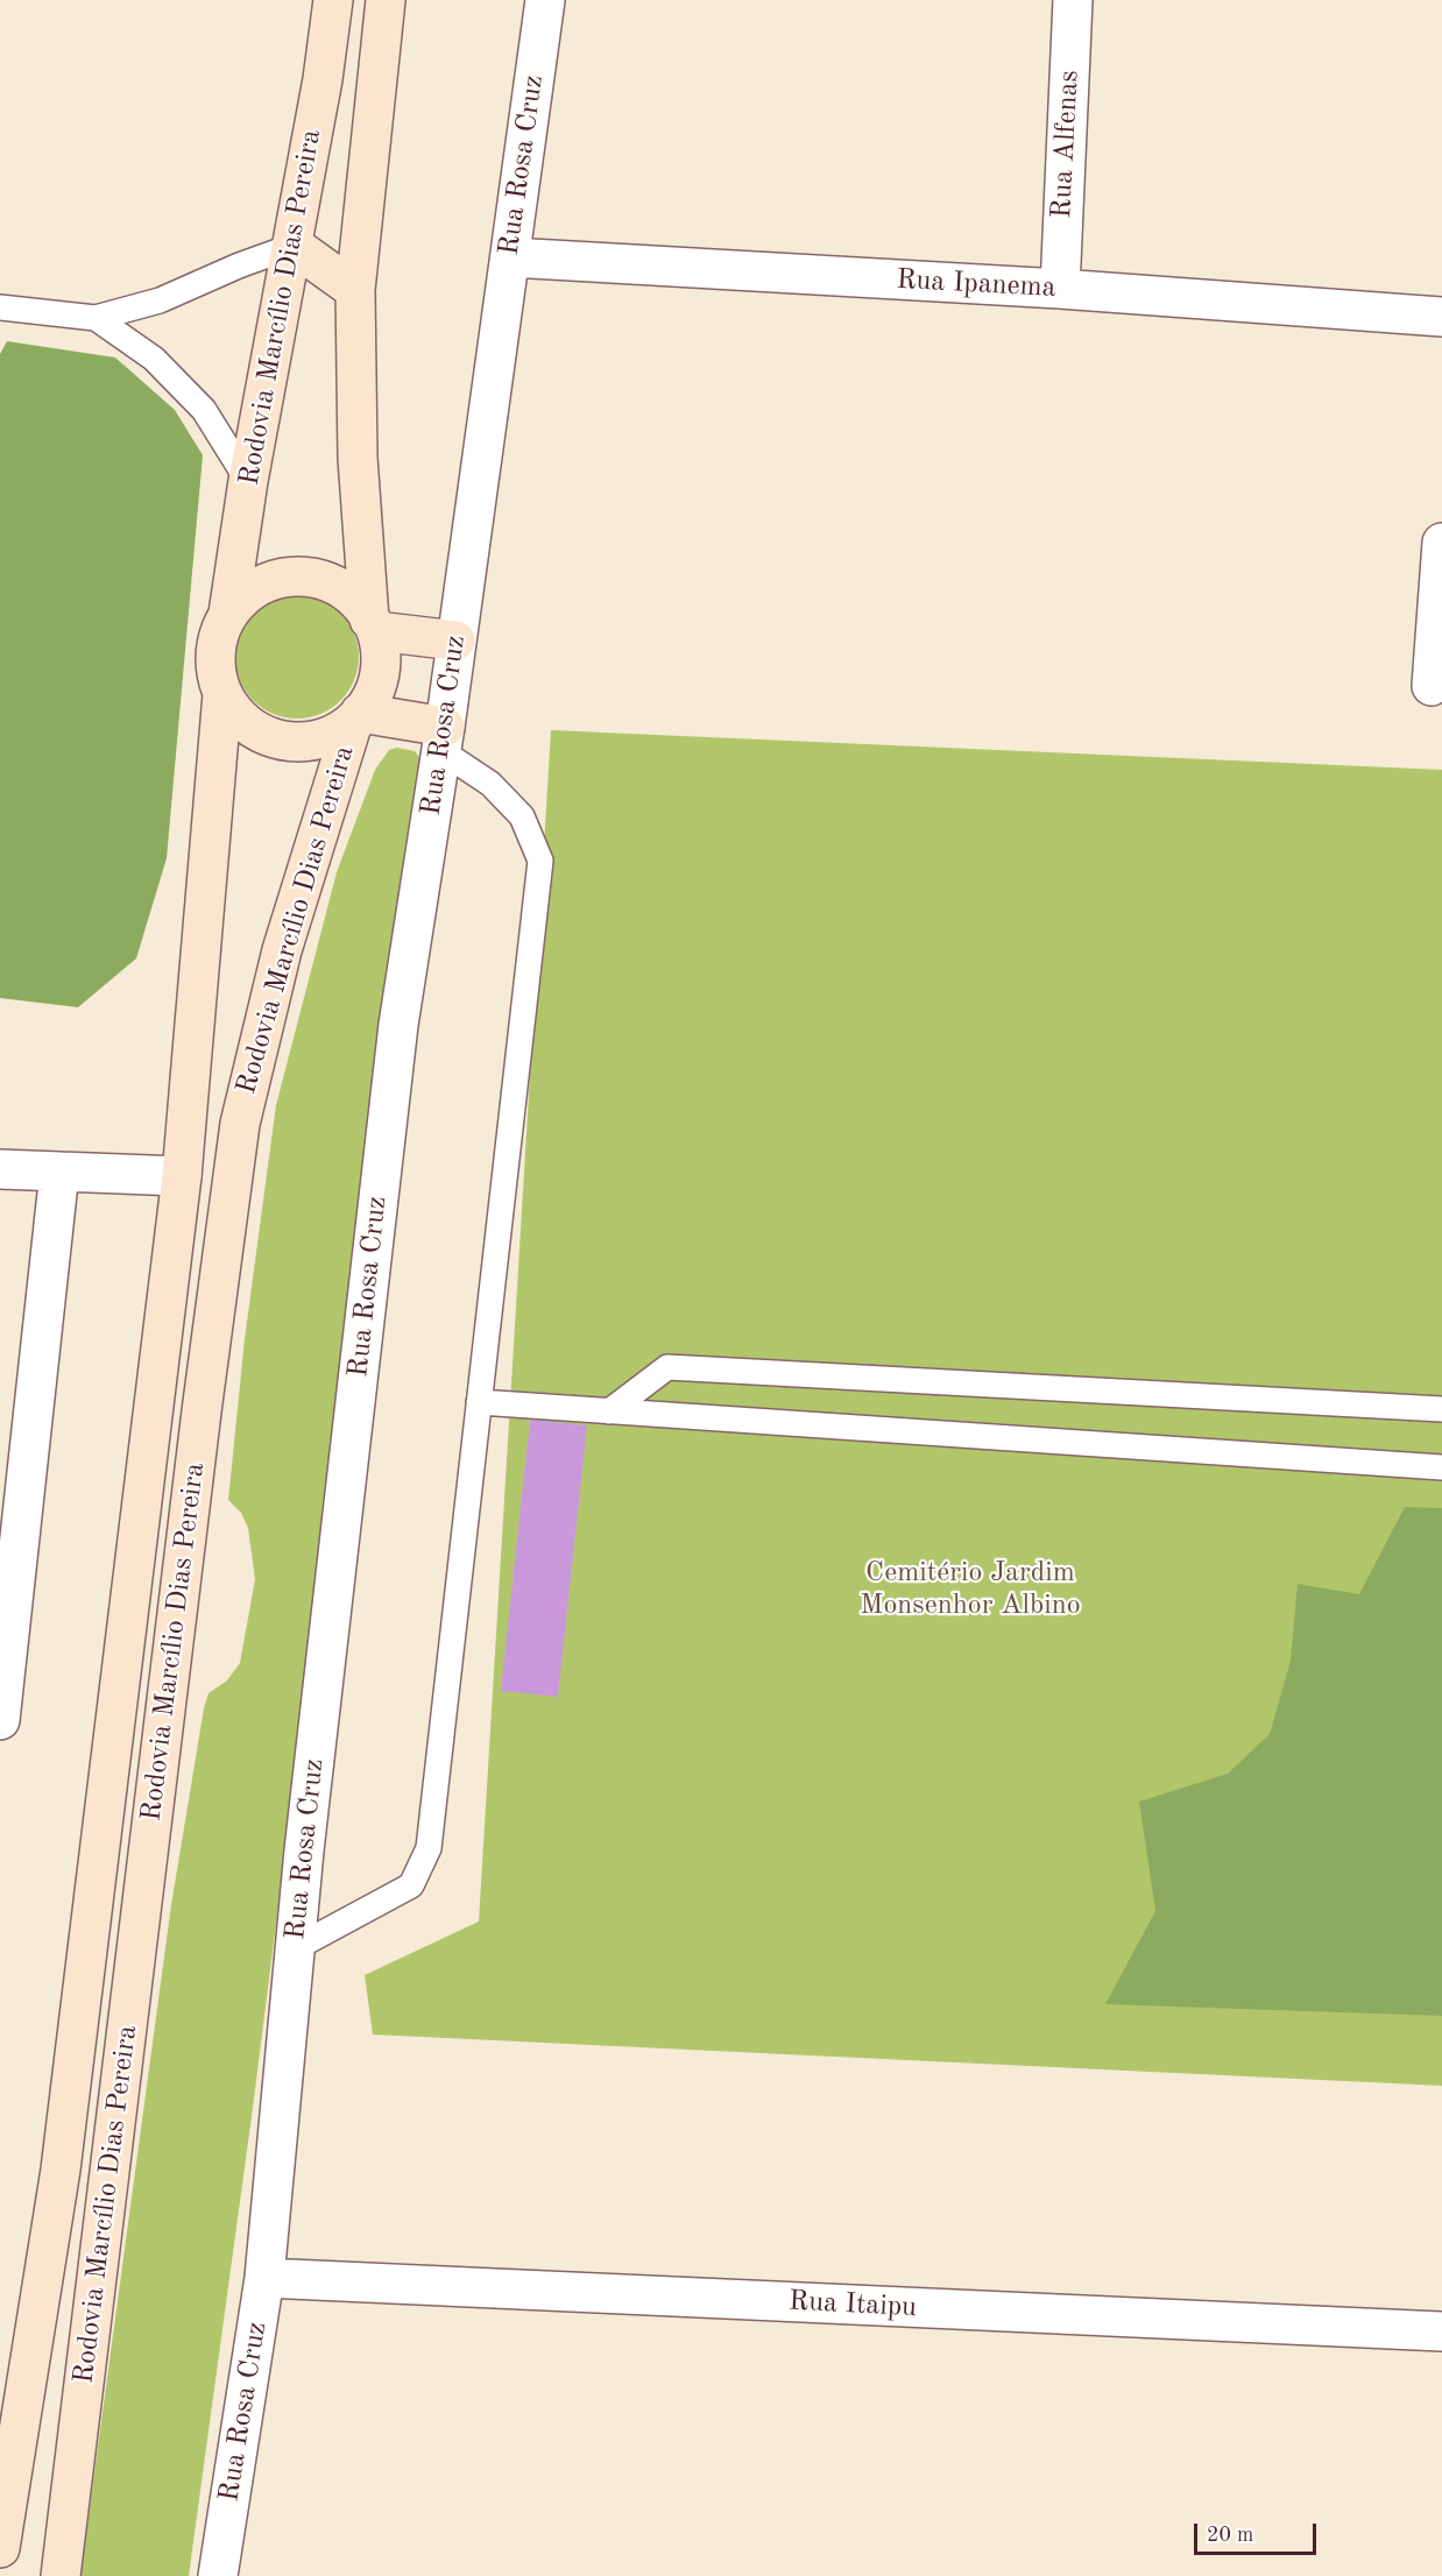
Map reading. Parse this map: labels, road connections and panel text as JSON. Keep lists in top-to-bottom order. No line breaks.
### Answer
{"streets":{"main road":["Rodovia Marcílio Dias Pereira"],"street":["Rua Alfenas","Rua Rosa Cruz","Rua Ipanema","Rua Itaipu"]},"crossings":[["Rua Alfenas","Rua Ipanema"],["Rua Rosa Cruz","Rua Ipanema"],["Rua Rosa Cruz","Rua Itaipu"]],"parks":["Cemitério Jardim Monsenhor Albino"],"scale_bar":"20 m"}
